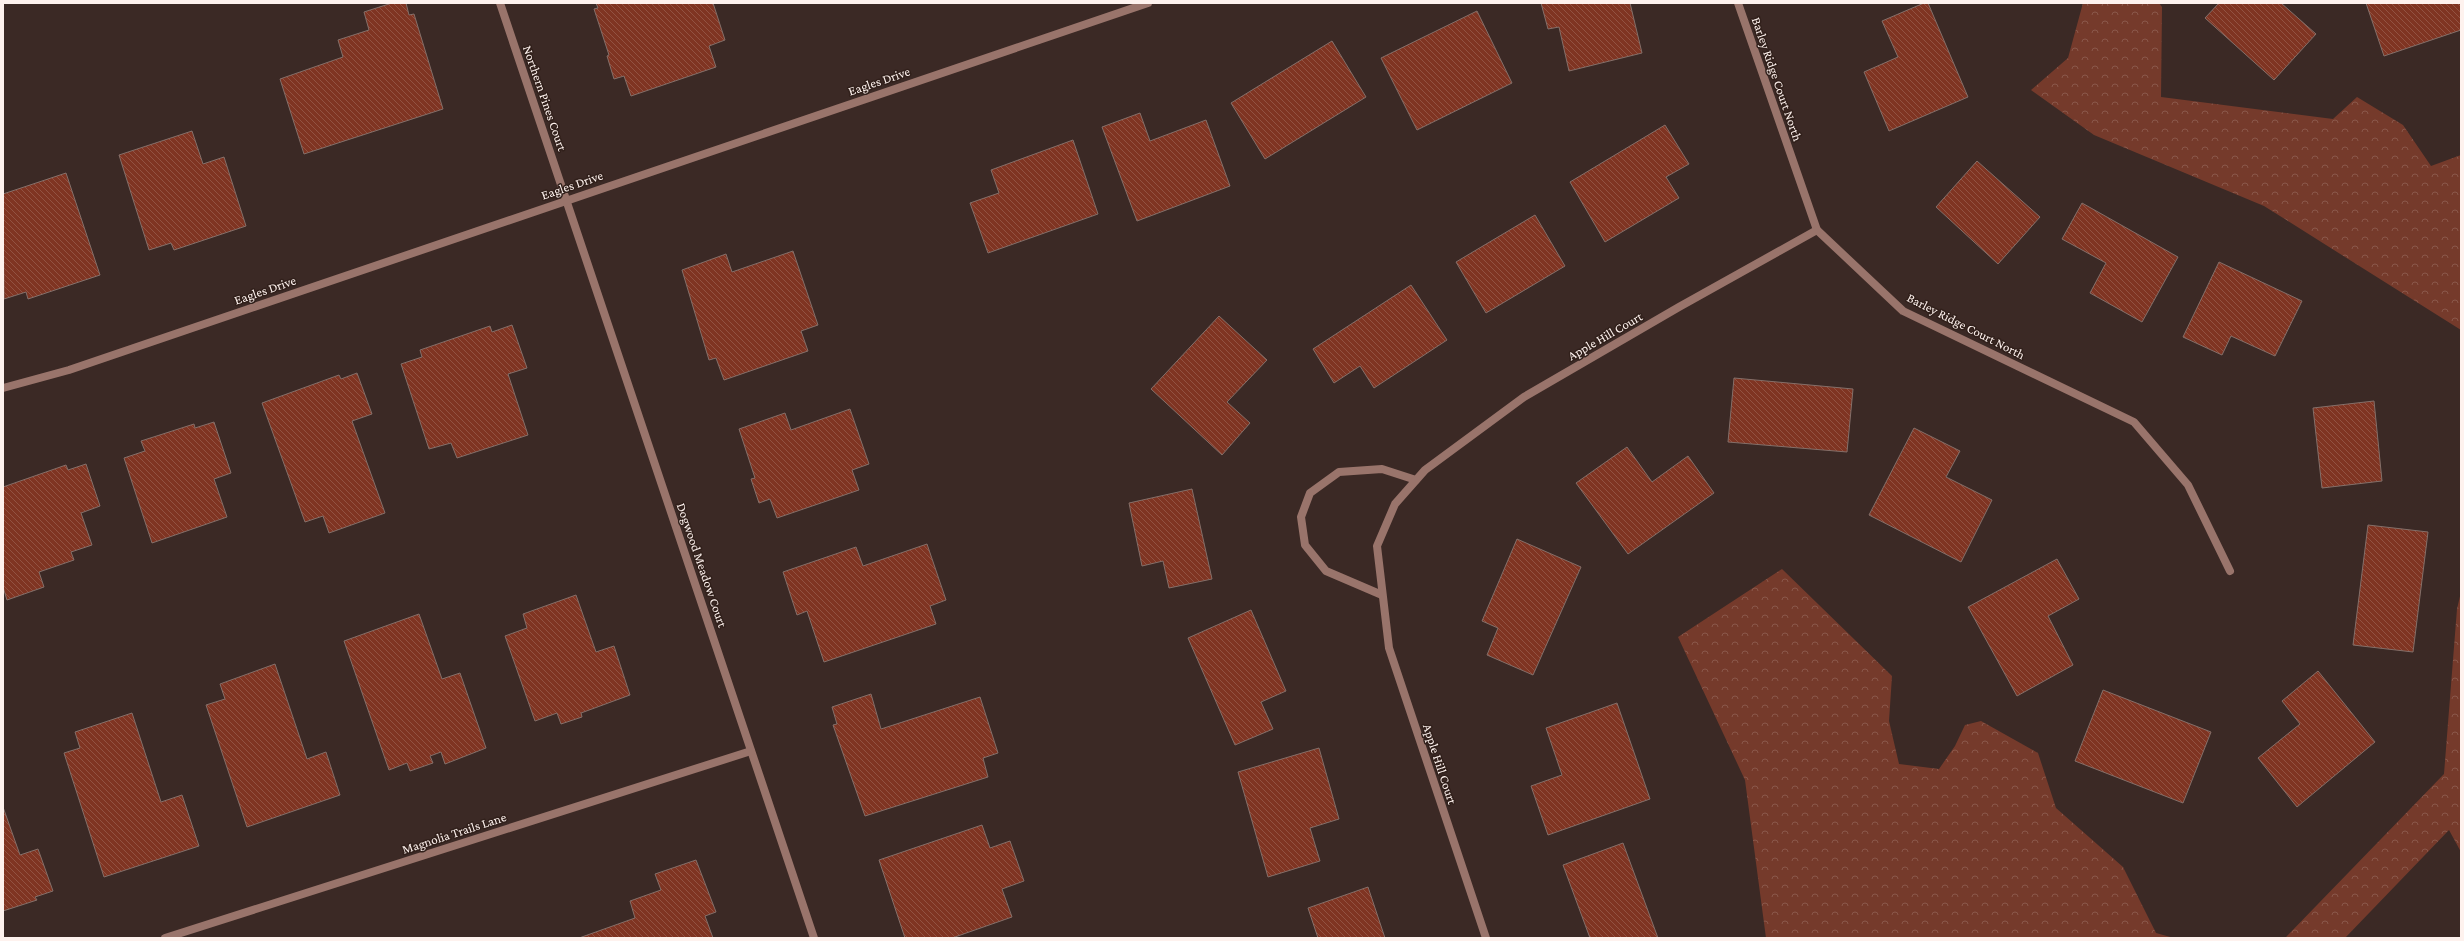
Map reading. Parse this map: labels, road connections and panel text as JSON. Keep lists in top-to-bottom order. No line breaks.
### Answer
{"streets":{"street":["Barley Ridge Court North","Eagles Drive","Northern Pines Court","Apple Hill Court","Dogwood Meadow Court","Magnolia Trails Lane"]},"crossings":[["Barley Ridge Court North","Apple Hill Court"],["Eagles Drive","Northern Pines Court"],["Eagles Drive","Dogwood Meadow Court"],["Northern Pines Court","Dogwood Meadow Court"],["Dogwood Meadow Court","Magnolia Trails Lane"]]}
